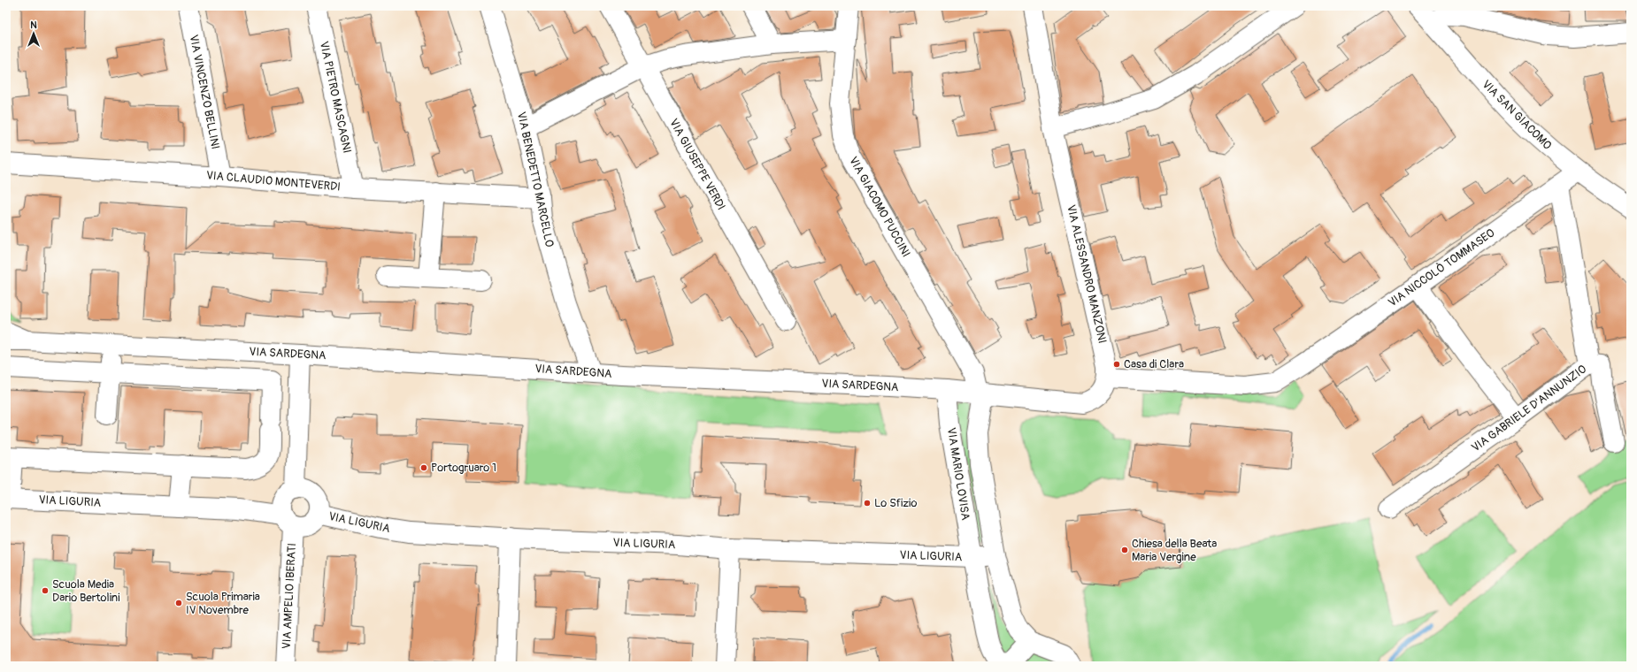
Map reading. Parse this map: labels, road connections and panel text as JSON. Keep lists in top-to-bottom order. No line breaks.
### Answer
{"streets":{"street":["VIA VINCENZO BELLINI","VIA PIETRO MASCAGNI","VIA SAN GIACOMO","VIA GIUSEPPE VERDI","VIA BENEDETTO MARCELLO","VIA CLAUDIO MONTEVERDI","VIA GIACOMO PUCCINI","VIA NICCOLÒ TOMMASEO","VIA ALESSANDRO MANZONI","VIA SARDEGNA","VIA GABRIELE D'ANNUNZIO","VIA MARIO LOVISA","VIA LIGURIA","VIA AMPELIO IBERATI"]},"crossings":[["VIA VINCENZO BELLINI","VIA CLAUDIO MONTEVERDI"],["VIA PIETRO MASCAGNI","VIA CLAUDIO MONTEVERDI"],["VIA SAN GIACOMO","VIA NICCOLÒ TOMMASEO"],["VIA BENEDETTO MARCELLO","VIA CLAUDIO MONTEVERDI"],["VIA BENEDETTO MARCELLO","VIA SARDEGNA"],["VIA GIACOMO PUCCINI","VIA SARDEGNA"],["VIA GIACOMO PUCCINI","VIA MARIO LOVISA"],["VIA NICCOLÒ TOMMASEO","VIA ALESSANDRO MANZONI"],["VIA NICCOLÒ TOMMASEO","VIA SARDEGNA"],["VIA NICCOLÒ TOMMASEO","VIA GABRIELE D'ANNUNZIO"],["VIA ALESSANDRO MANZONI","VIA SARDEGNA"],["VIA SARDEGNA","VIA MARIO LOVISA"],["VIA MARIO LOVISA","VIA LIGURIA"],["VIA LIGURIA","VIA AMPELIO IBERATI"]],"places":["Casa di Clara","Portogruaro 1","Lo Sfizio","Chiesa della Beata Maria Vergine","Scuola Media Dario Bertolini","Scuola Primaria IV Novembre"],"north":"top"}
